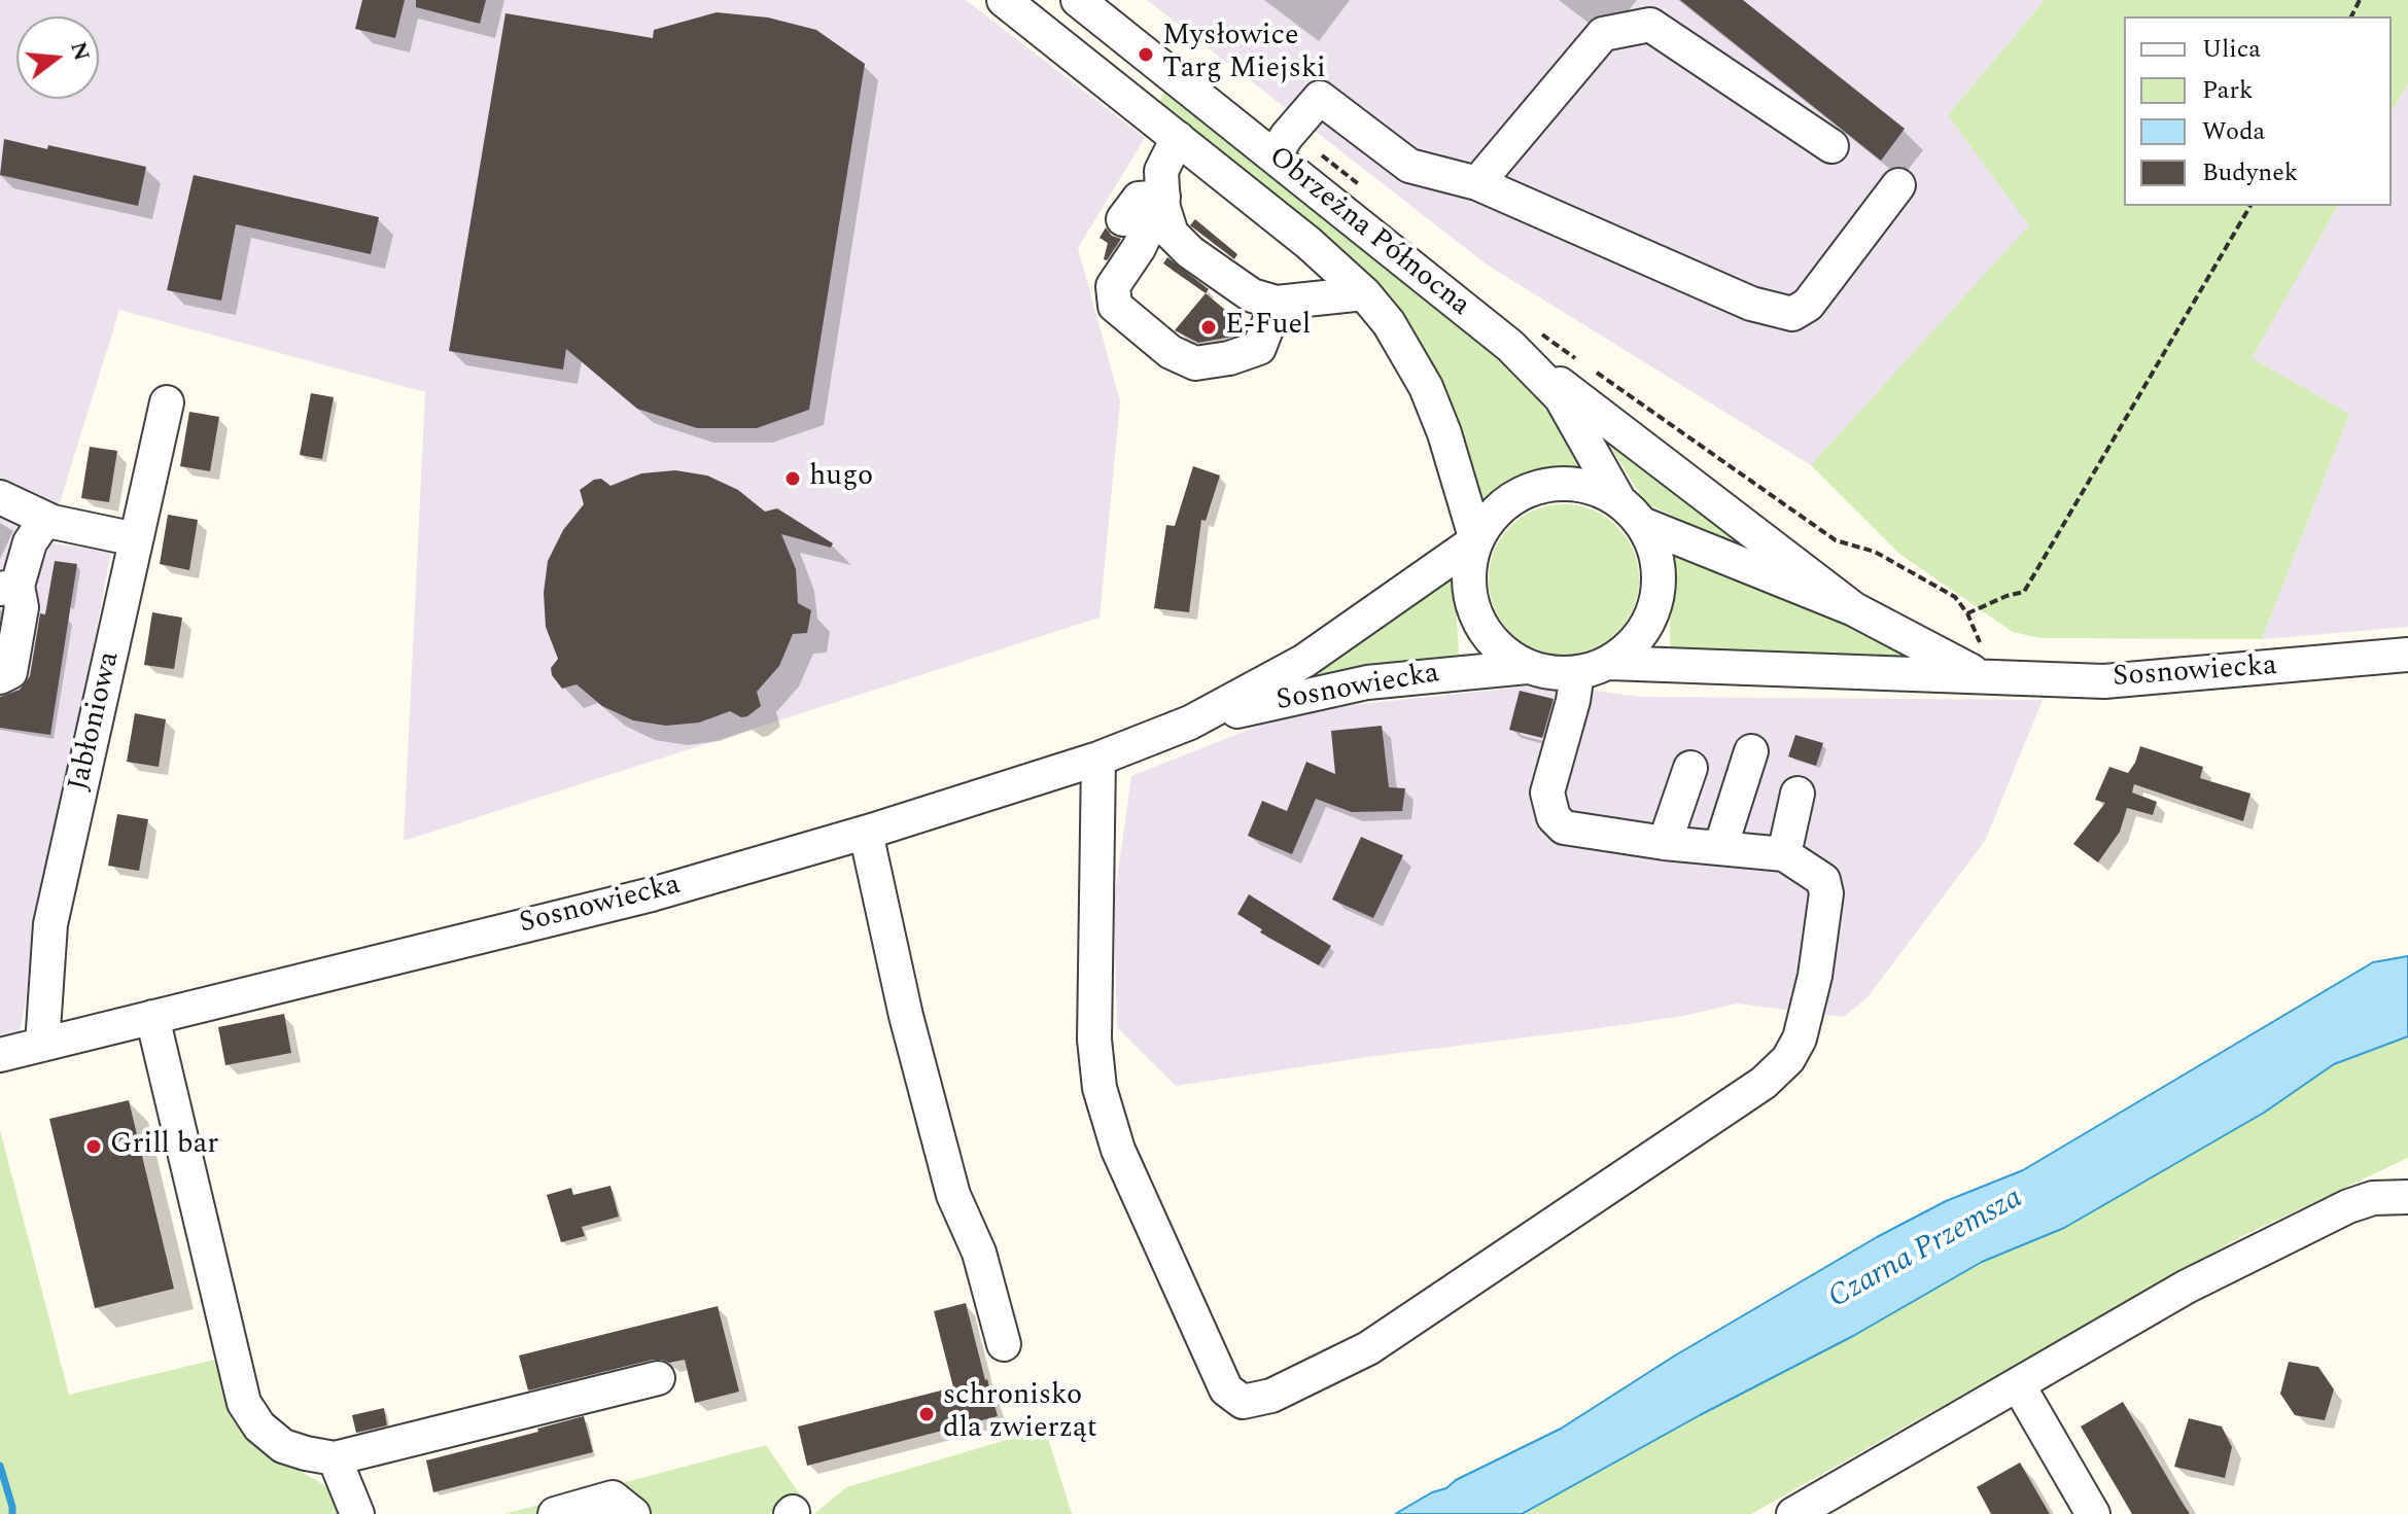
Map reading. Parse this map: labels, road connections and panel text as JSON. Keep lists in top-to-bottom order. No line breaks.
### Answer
{"streets":{"street":["Obrzeżna Północna","Sosnowiecka","Jabłoniowa"]},"crossings":[["Obrzeżna Północna","Sosnowiecka"],["Sosnowiecka","Jabłoniowa"]],"water":["Czarna Przemsza"],"places":["Mysłowice Targ Miejski","E-Fuel","hugo","Grill bar","schronisko dla zwierząt"],"legend":["Ulica","Park","Woda","Budynek"],"north":"right"}
